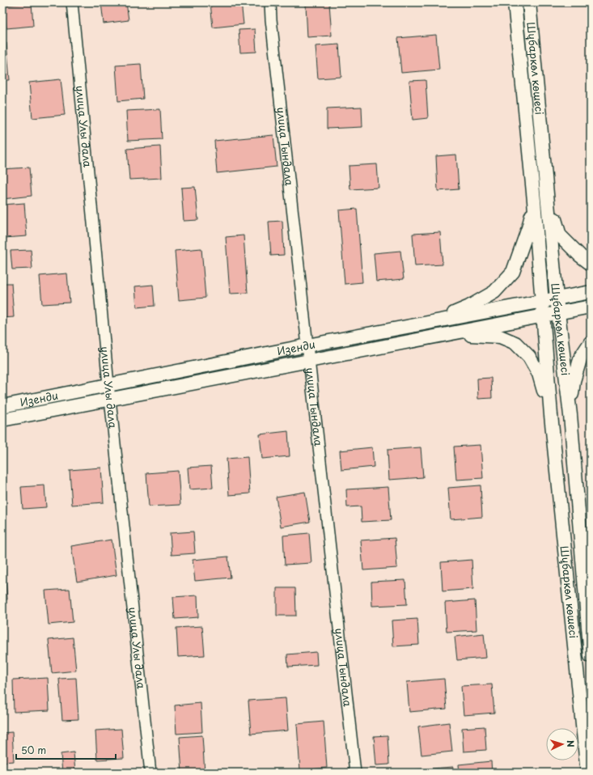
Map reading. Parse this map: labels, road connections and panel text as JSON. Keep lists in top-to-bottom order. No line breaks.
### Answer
{"streets":{"street":["Шұбаркөл көшесі","улица Улы дала","улица Тындала","Изенди"]},"crossings":[["Шұбаркөл көшесі","Изенди"],["улица Улы дала","Изенди"],["улица Тындала","Изенди"]],"scale_bar":"50 m","north":"right"}
